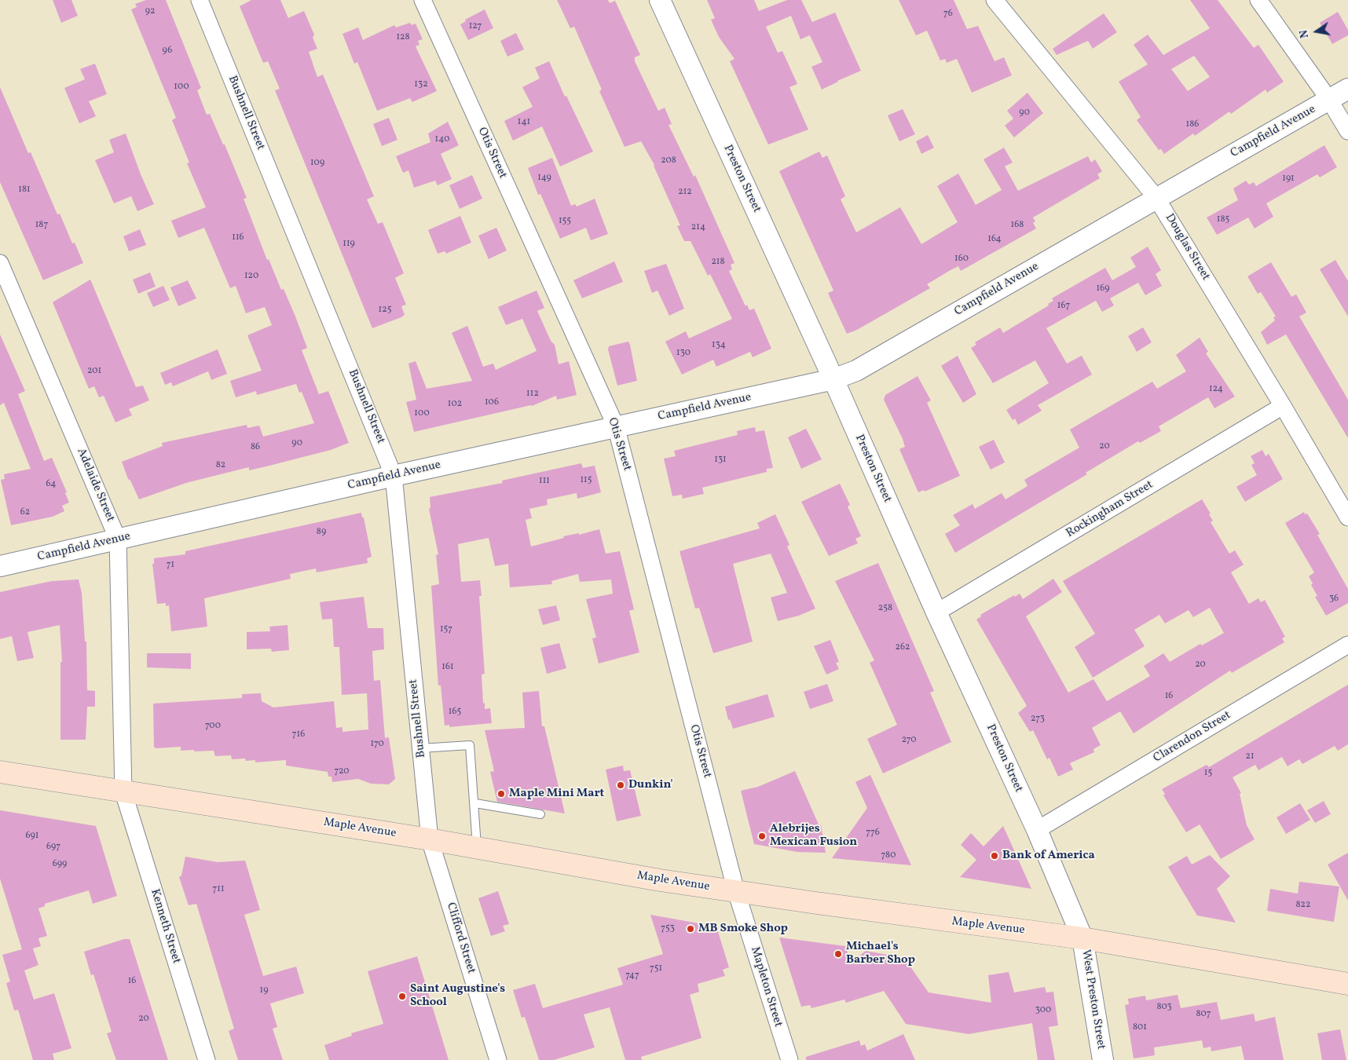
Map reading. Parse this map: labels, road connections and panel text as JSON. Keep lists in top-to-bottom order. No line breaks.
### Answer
{"streets":{"main road":["Maple Avenue"],"street":["Bushnell Street","Campfield Avenue","Otis Street","Preston Street","Douglas Street","Adelaide Street","Rockingham Street","Clarendon Street","Kenneth Street","Clifford Street","Mapleton Street","West Preston Street"]},"crossings":[["Bushnell Street","Campfield Avenue"],["Bushnell Street","Maple Avenue"],["Bushnell Street","Clifford Street"],["Campfield Avenue","Otis Street"],["Campfield Avenue","Preston Street"],["Campfield Avenue","Douglas Street"],["Campfield Avenue","Adelaide Street"],["Otis Street","Maple Avenue"],["Otis Street","Mapleton Street"],["Preston Street","Rockingham Street"],["Preston Street","Clarendon Street"],["Preston Street","Maple Avenue"],["Preston Street","West Preston Street"],["Douglas Street","Rockingham Street"],["Adelaide Street","Maple Avenue"],["Adelaide Street","Kenneth Street"],["Maple Avenue","Kenneth Street"],["Maple Avenue","Clifford Street"],["Maple Avenue","Mapleton Street"],["Maple Avenue","West Preston Street"]],"places":["Dunkin'","Maple Mini Mart","Alebrijes Mexican Fusion","Bank of America","MB Smoke Shop","Michael's Barber Shop","Saint Augustine's School"],"house_numbers":["92","76","127","128","96","132","100","90","141","186","140","208","109","149","191","181","212","185","155","187","168","214","116","164","119","160","218","120","169","167","125","134","130","201","124","112","106","102","100","90","20","86","131","82","115","111","64","62","89","71","36","258","157","262","20","161","16","165","273","700","716","270","170","21","720","15","776","691","697","780","699","711","822","753","751","747","16","19","803","300","807","20","801"],"north":"left"}
